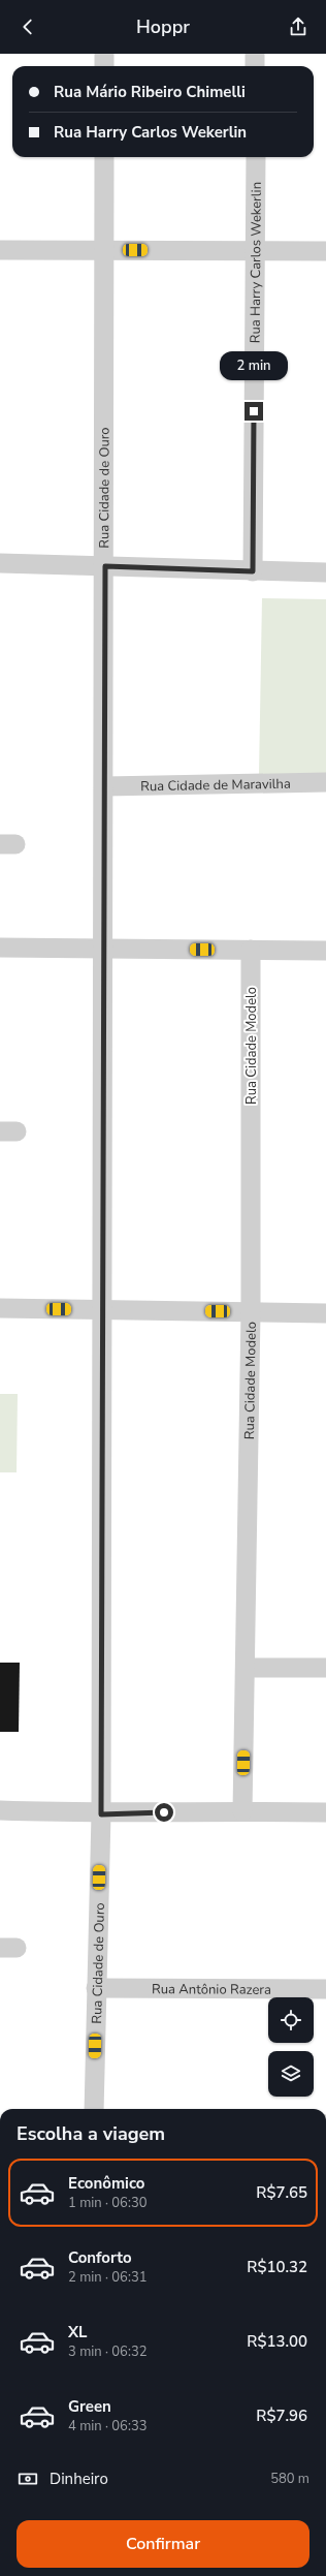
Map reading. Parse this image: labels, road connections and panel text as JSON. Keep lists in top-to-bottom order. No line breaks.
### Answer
{"streets":{"street":["Rua Harry Carlos Wekerlin","Rua Cidade de Ouro","Rua Cidade de Maravilha","Rua Cidade Modelo","Rua Antônio Razera"]},"crossings":[["Rua Cidade de Ouro","Rua Cidade de Maravilha"],["Rua Cidade de Ouro","Rua Antônio Razera"]],"page":{"header":"Hoppr","banner":["Rua Mário Ribeiro Chimelli","Rua Harry Carlos Wekerlin"],"bubble":"2 min","heading":"Escolha a viagem","list":[{"name":"Econômico","note":"1 min · 06:30","value":"R$7.65"},{"name":"Conforto","note":"2 min · 06:31","value":"R$10.32"},{"name":"XL","note":"3 min · 06:32","value":"R$13.00"},{"name":"Green","note":"4 min · 06:33","value":"R$7.96"}],"pay":["Dinheiro","580 m"],"buttons":"Confirmar"}}
